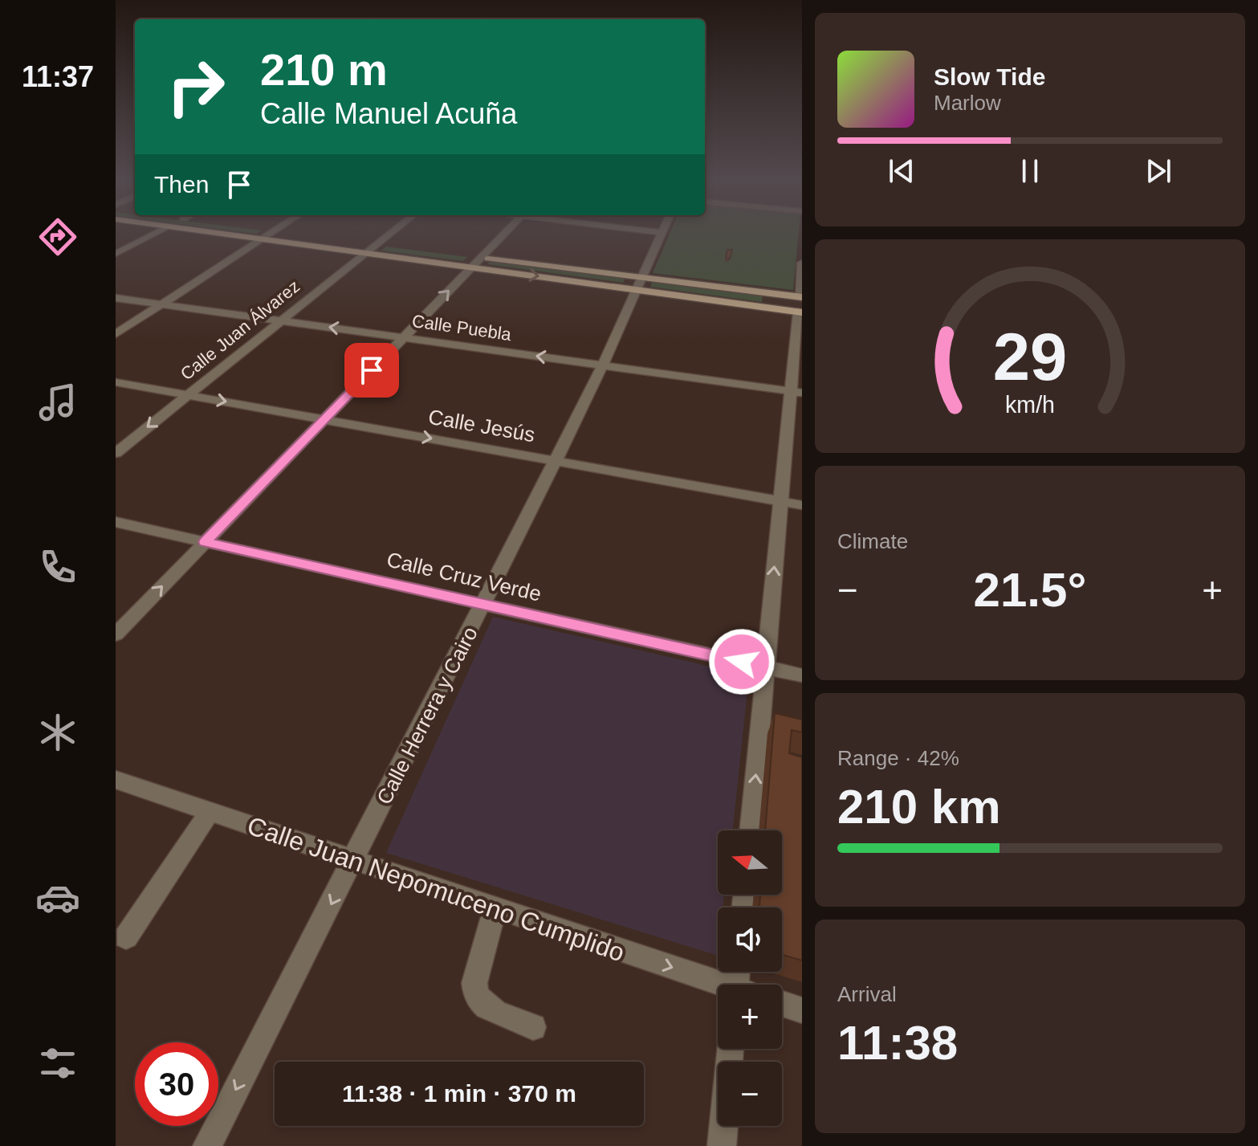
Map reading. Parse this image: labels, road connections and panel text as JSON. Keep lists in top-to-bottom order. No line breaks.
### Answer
{"streets":{"street":["Calle Puebla","Calle Juan Álvarez","Calle Jesús","Calle Cruz Verde","Calle Herrera y Cairo","Calle Juan Nepomuceno Cumplido"]},"crossings":[["Calle Puebla","Calle Juan Álvarez"],["Calle Puebla","Calle Herrera y Cairo"],["Calle Juan Álvarez","Calle Jesús"],["Calle Jesús","Calle Herrera y Cairo"],["Calle Cruz Verde","Calle Herrera y Cairo"],["Calle Herrera y Cairo","Calle Juan Nepomuceno Cumplido"]],"one_way":["Calle Puebla","Calle Jesús","Calle Juan Nepomuceno Cumplido"],"north":"left","page":{"tabs":"11:37","turn":["210 m","Calle Manuel Acuña"],"song":["Slow Tide","Marlow"],"then":"Then","tile":["Climate",["Range · 42%","210 km"],["Arrival","11:38"]],"heat":["−","21.5°","+"],"map_buttons":["+","−"],"limit":"30","trip":"11:38 · 1 min · 370 m","gauge":["29","km/h"]}}
